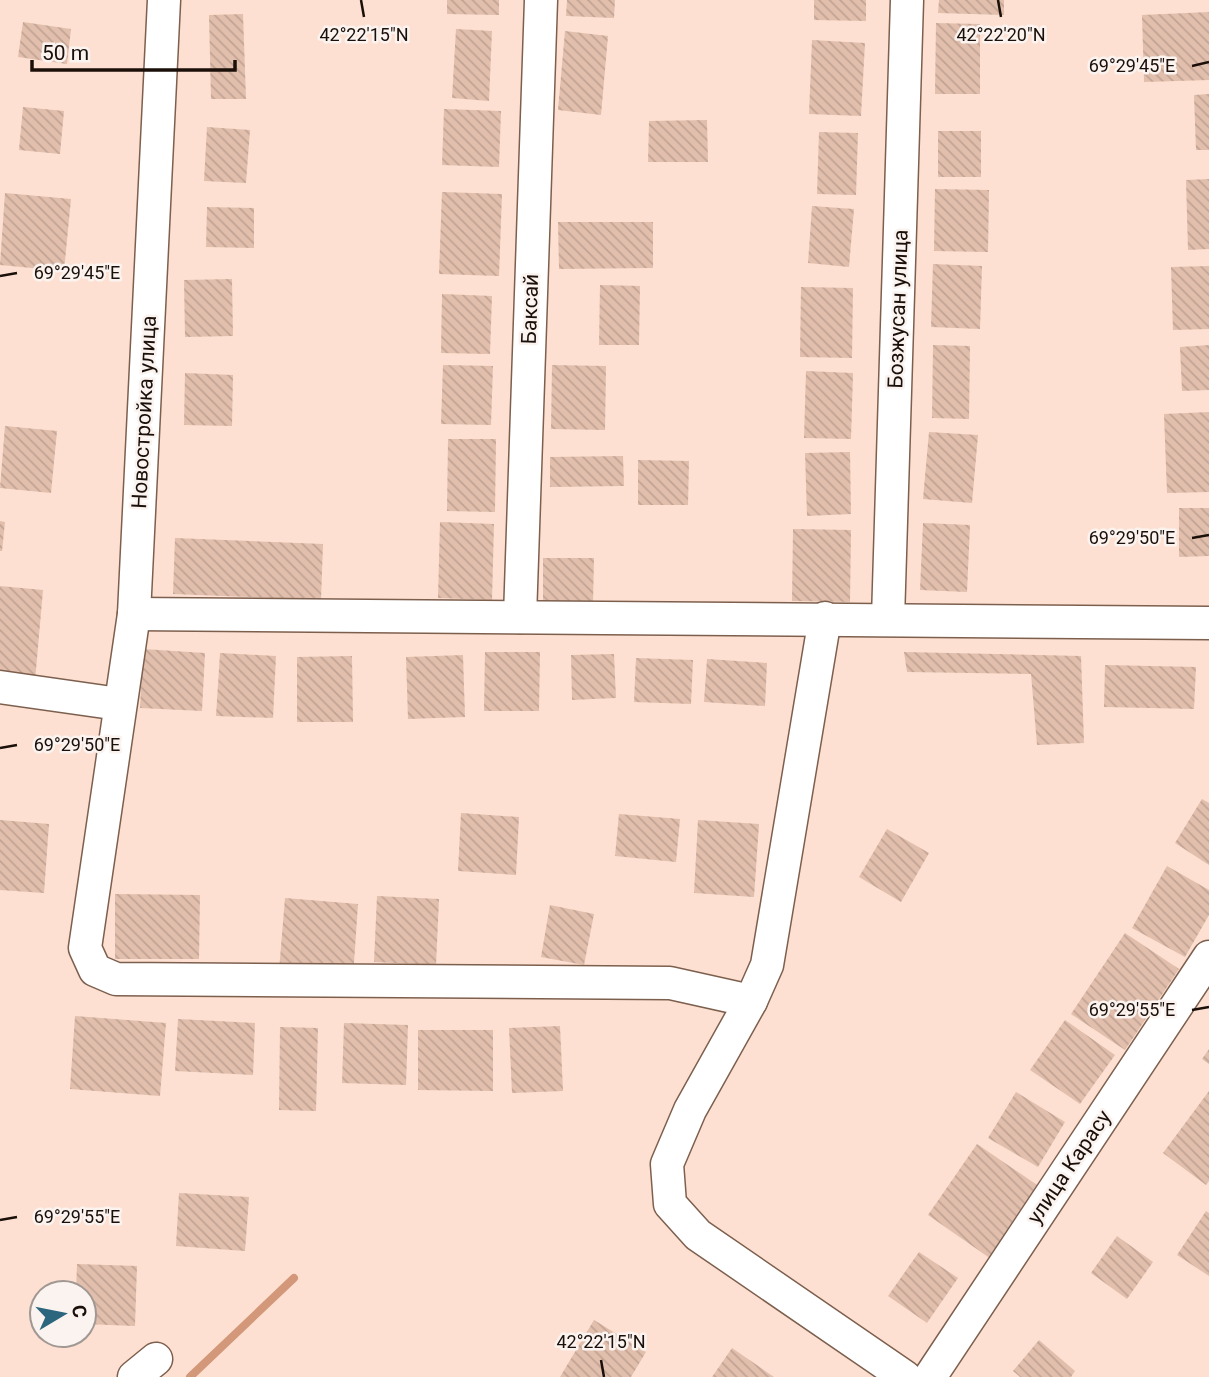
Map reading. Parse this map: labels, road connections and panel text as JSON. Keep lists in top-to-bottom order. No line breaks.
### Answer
{"streets":{"street":["Баксай","Бозжусан улица","Новостройка улица","улица Карасу"]},"scale_bar":"50 m","north":"right","coordinates":["42°22'15\"N","42°22'20\"N","69°29'45\"E","69°29'50\"E","69°29'55\"E"]}
